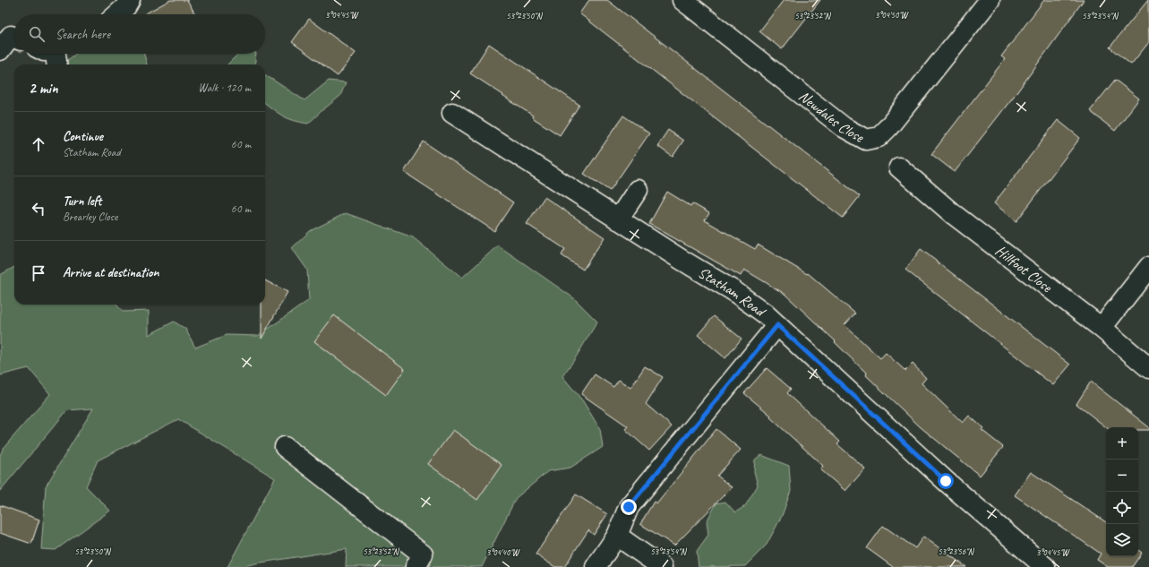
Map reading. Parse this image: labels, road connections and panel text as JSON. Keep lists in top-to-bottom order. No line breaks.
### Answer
{"streets":{"street":["Newdales Close","Hillfoot Close","Statham Road"]},"page":{"search":"Search here","heading":["2 min","Walk · 120 m"],"list":[["Continue","Statham Road","60 m"],["Turn left","Brearley Close","60 m"],"Arrive at destination"],"map_buttons":["+","−"]},"coordinates":["3°04'45\"W","3°04'50\"W","53°23'50\"N","53°23'52\"N","53°23'54\"N","53°23'56\"N","3°04'40\"W"]}
